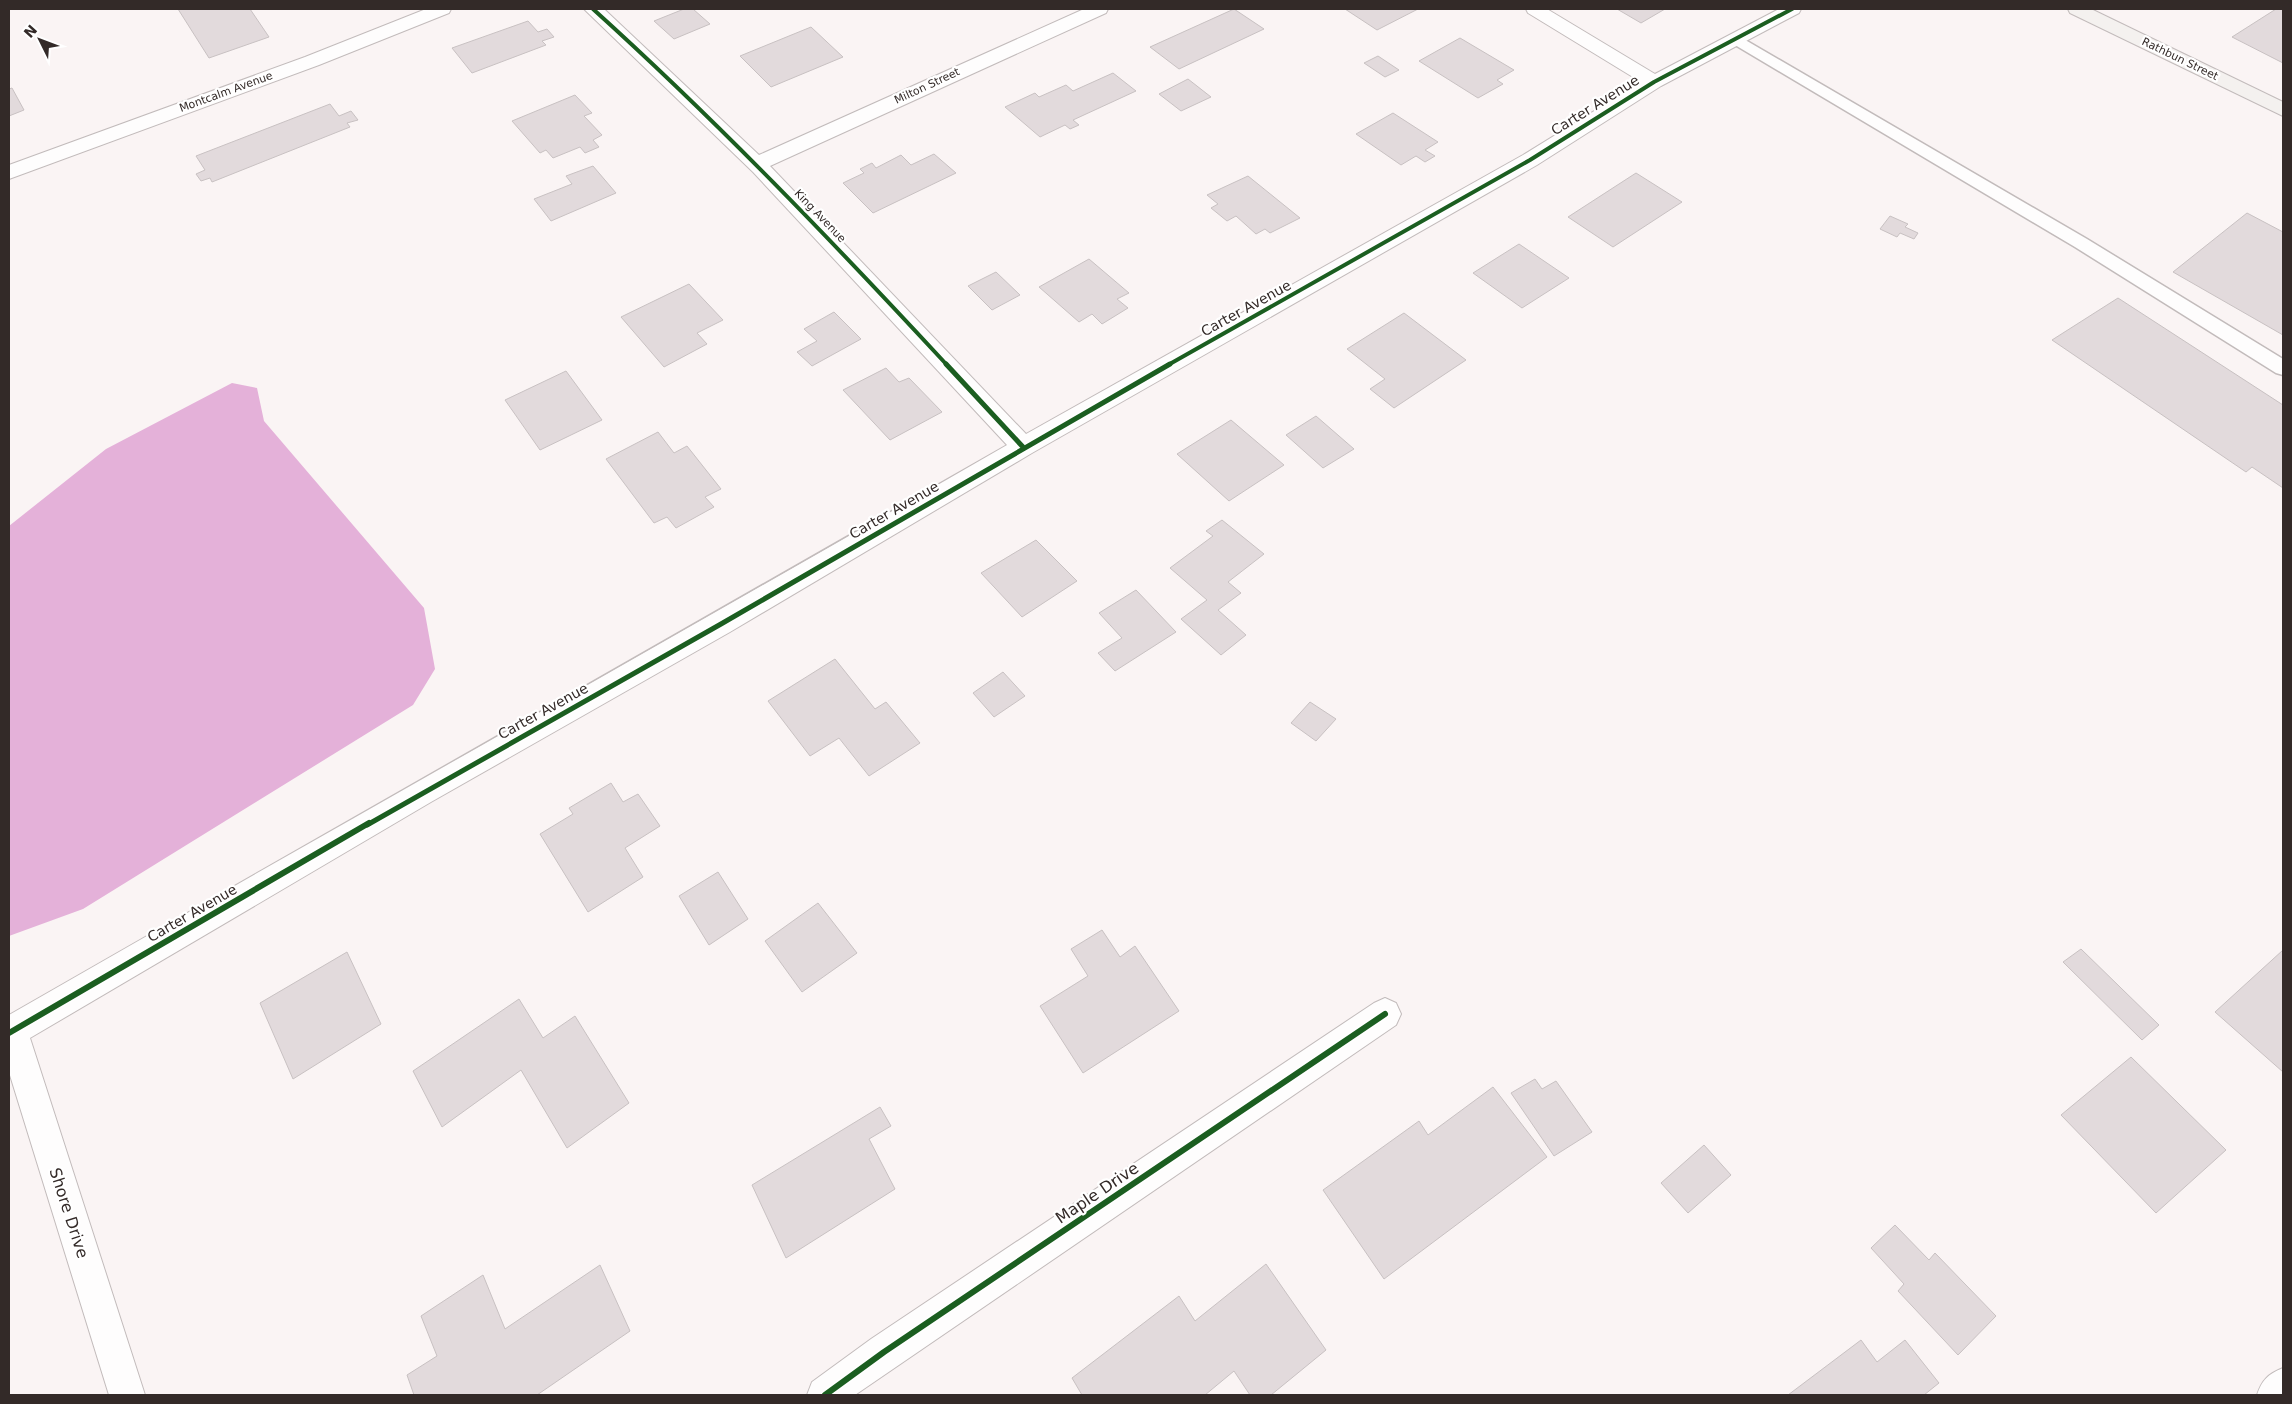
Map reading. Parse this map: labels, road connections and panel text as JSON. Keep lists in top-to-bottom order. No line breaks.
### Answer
{"streets":{"street":["Rathbun Street","Milton Street","Montcalm Avenue","Carter Avenue","King Avenue","Maple Drive","Shore Drive"]},"crossings":[["Milton Street","King Avenue"],["Carter Avenue","King Avenue"],["Carter Avenue","Shore Drive"]],"north":"top left"}
